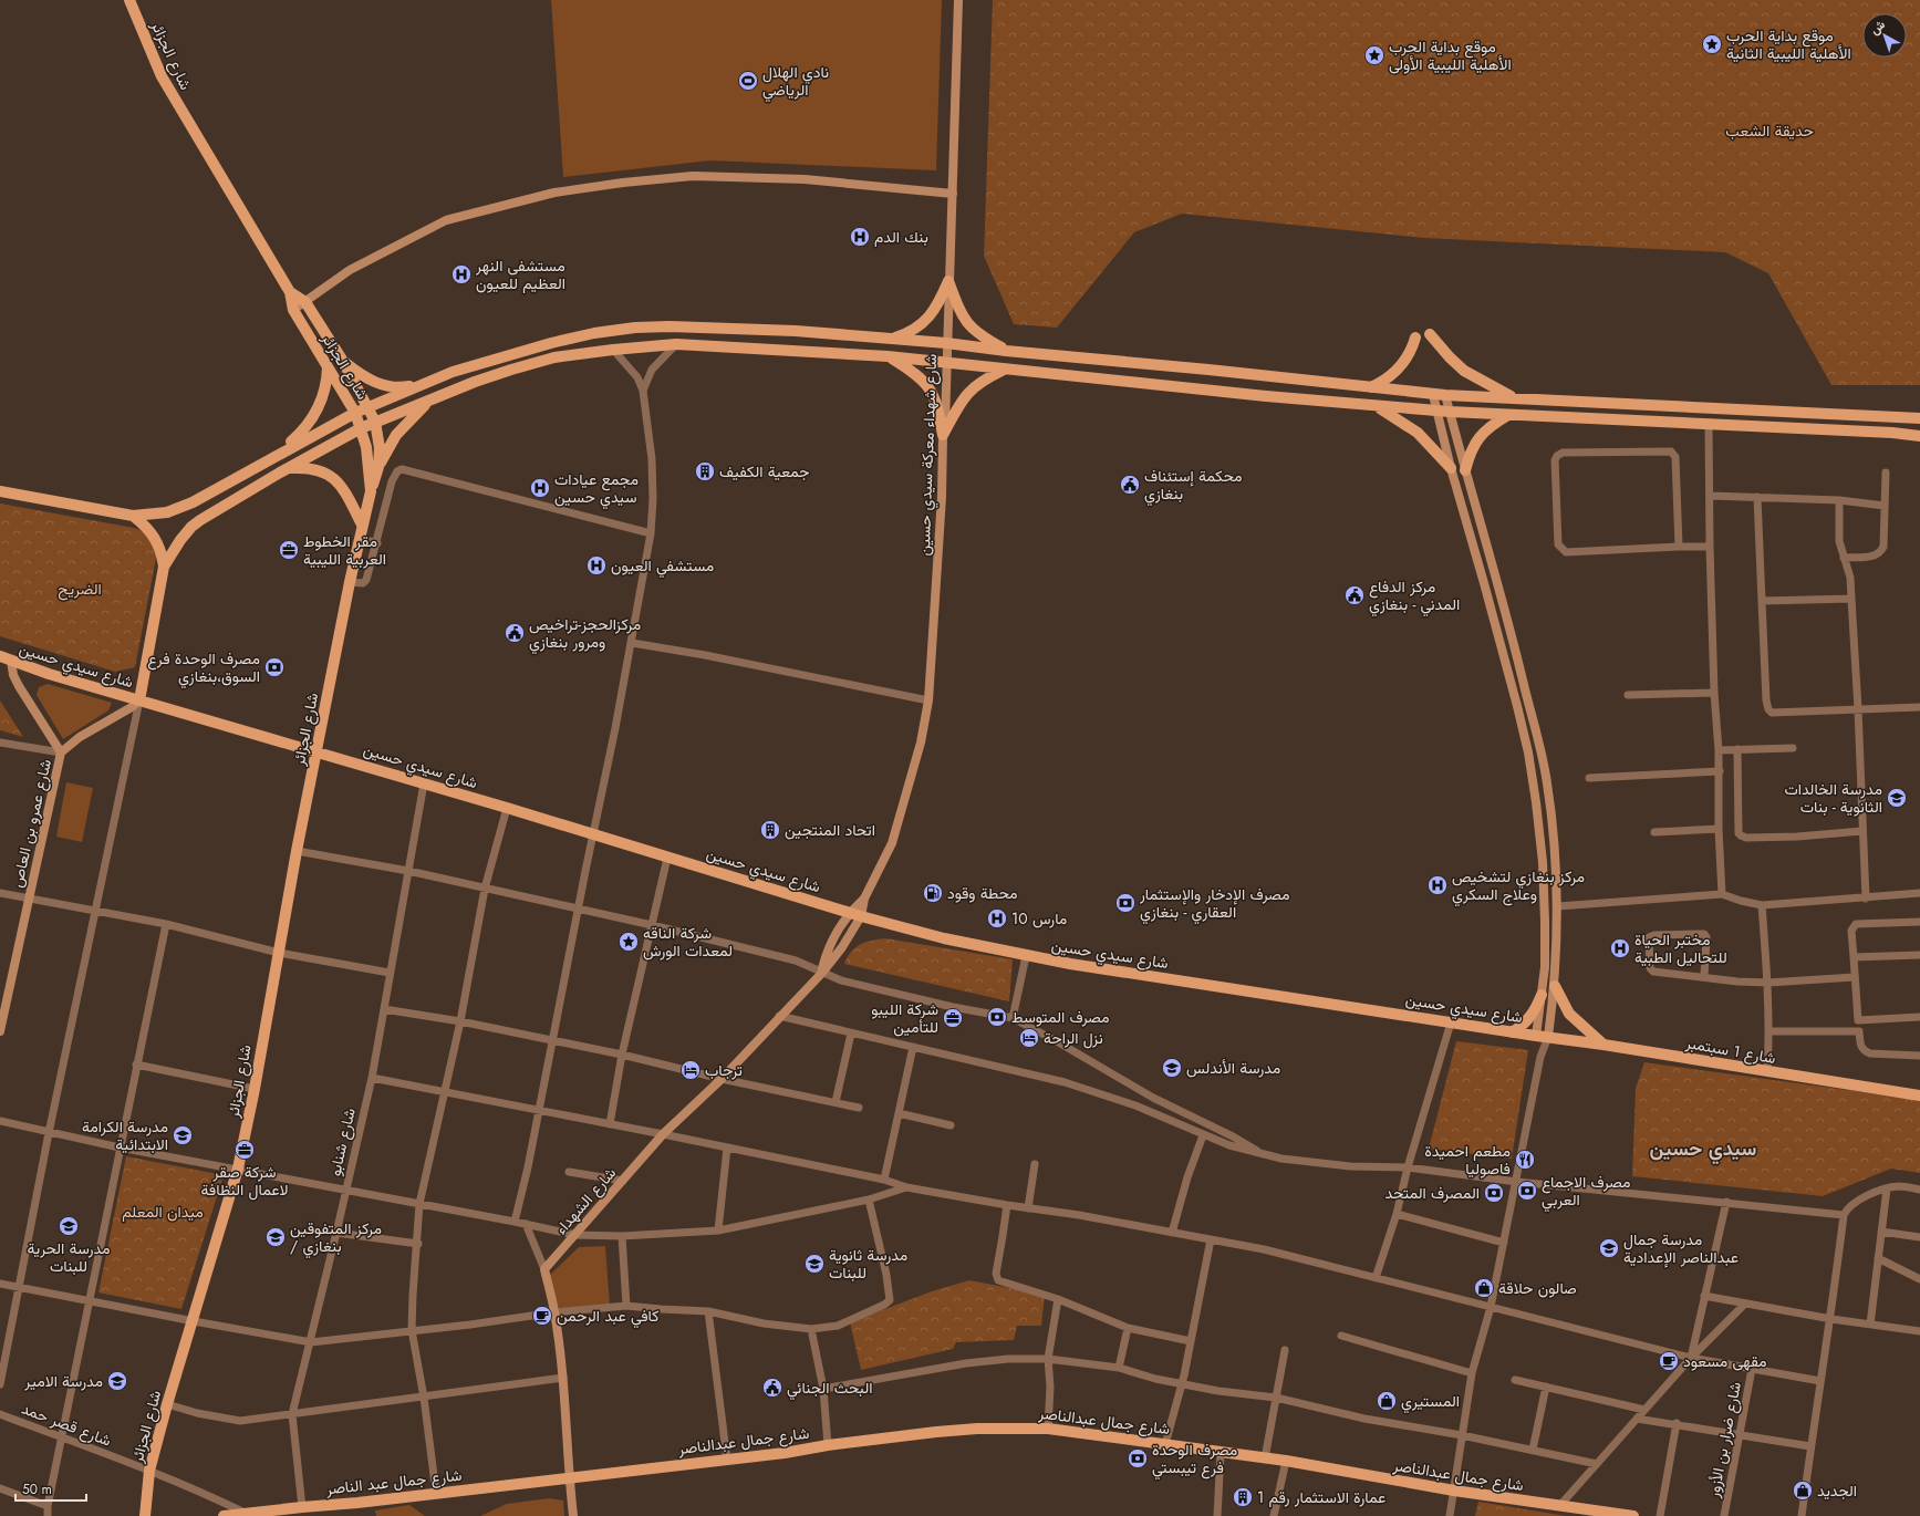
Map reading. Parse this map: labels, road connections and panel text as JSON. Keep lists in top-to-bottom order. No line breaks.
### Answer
{"streets":{"main road":["شارع الجزائر","شارع شهداء معركة سيدي حسين","شارع سيدي حسين","شارع عمرو بن العاص","شارع 1 سبتمبر","شارع الشهداء","شارع جمال عبدالناصر","شارع جمال عبد الناصر"],"street":["شارع شنابو","شارع قصر حمد","شارع ضرار بن الأزور"]},"crossings":[["شارع الجزائر","شارع سيدي حسين"],["شارع الجزائر","شارع قصر حمد"],["شارع شهداء معركة سيدي حسين","شارع سيدي حسين"],["شارع شهداء معركة سيدي حسين","شارع الشهداء"],["شارع سيدي حسين","شارع عمرو بن العاص"],["شارع سيدي حسين","شارع 1 سبتمبر"],["شارع سيدي حسين","شارع شنابو"],["شارع سيدي حسين","شارع الشهداء"],["شارع شنابو","شارع جمال عبد الناصر"],["شارع جمال عبدالناصر","شارع جمال عبد الناصر"],["شارع قصر حمد","شارع جمال عبد الناصر"]],"districts":["سيدي حسين"],"parks":["حديقة الشعب","الضريح","ميدان المعلم"],"places":{"place":["موقع بداية الحرب الأهلية الليبية الثانية","موقع بداية الحرب الأهلية الليبية الأولى","شركة الناقه لمعدات الورش"],"sports":["نادي الهلال الرياضي"],"hospital":["بنك الدم","مستشفى النهر العظيم للعيون","مجمع عيادات سيدي حسين","مستشفي العيون","مركز بنغازي لتشخيص وعلاج السكري","10 مارس","مختبر الحياة للتحاليل الطبية"],"building":["جمعية الكفيف","اتحاد المنتجين","عمارة الاستثمار رقم 1"],"public building":["محكمة إستئناف بنغازي","مركز الدفاع المدني - بنغازي","مركزالحجز-تراخيص ومرور بنغازي","البحث الجنائي"],"office":["مقر الخطوط العربية الليبية","شركة الليبو للتأمين","شركة صقر لاعمال النظافة"],"bank":["مصرف الوحدة فرع السوق،بنغازي","مصرف الإدخار والإستثمار العقاري - بنغازي","مصرف المتوسط","مصرف الاجماع العربي","المصرف المتحد","مصرف الوحدة فرع تيبستي"],"school or university":["مدرسة الخالدات الثانوية - بنات","مدرسة الأندلس","مدرسة الكرامة الابتدائية","مدرسة الحرية للبنات","مركز المتفوقين / بنغازي","مدرسة جمال عبدالناصر الإعدادية","مدرسة ثانوية للبنات","مدرسة الامير"],"fuel station":["محطة وقود"],"hotel":["نزل الراحة","ترجاب"],"restaurant":["مطعم احميدة فاصوليا"],"shop":["صالون حلاقة","المستيري","الجديد"],"cafe":["كافي عبد الرحمن","مقهى مسعود"]},"scale_bar":"50 m","north":"top left"}
